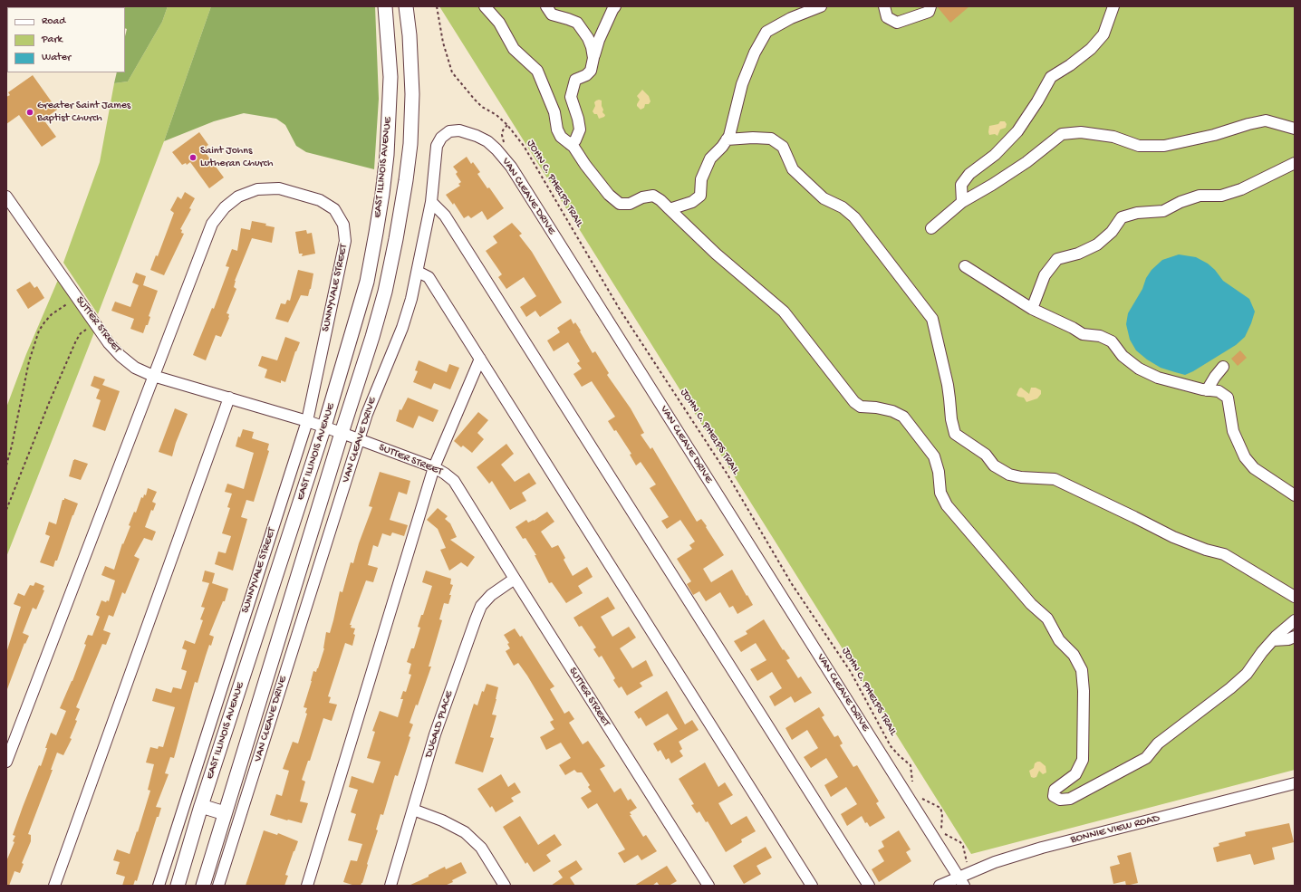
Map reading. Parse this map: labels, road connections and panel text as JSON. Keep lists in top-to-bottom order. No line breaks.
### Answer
{"streets":{"main road":["EAST ILLINOIS AVENUE"],"street":["VAN CLEAVE DRIVE","SUNNYVALE STREET","SUTTER STREET","DUGALD PLACE","BONNIE VIEW ROAD"],"path":["JOHN C. PHELPS TRAIL"]},"crossings":[["EAST ILLINOIS AVENUE","SUTTER STREET"],["VAN CLEAVE DRIVE","SUTTER STREET"],["VAN CLEAVE DRIVE","BONNIE VIEW ROAD"],["SUNNYVALE STREET","SUTTER STREET"],["SUTTER STREET","DUGALD PLACE"]],"places":["Greater Saint James Baptist Church","Saint Johns Lutheran Church"],"legend":["Road","Park","Water"]}
